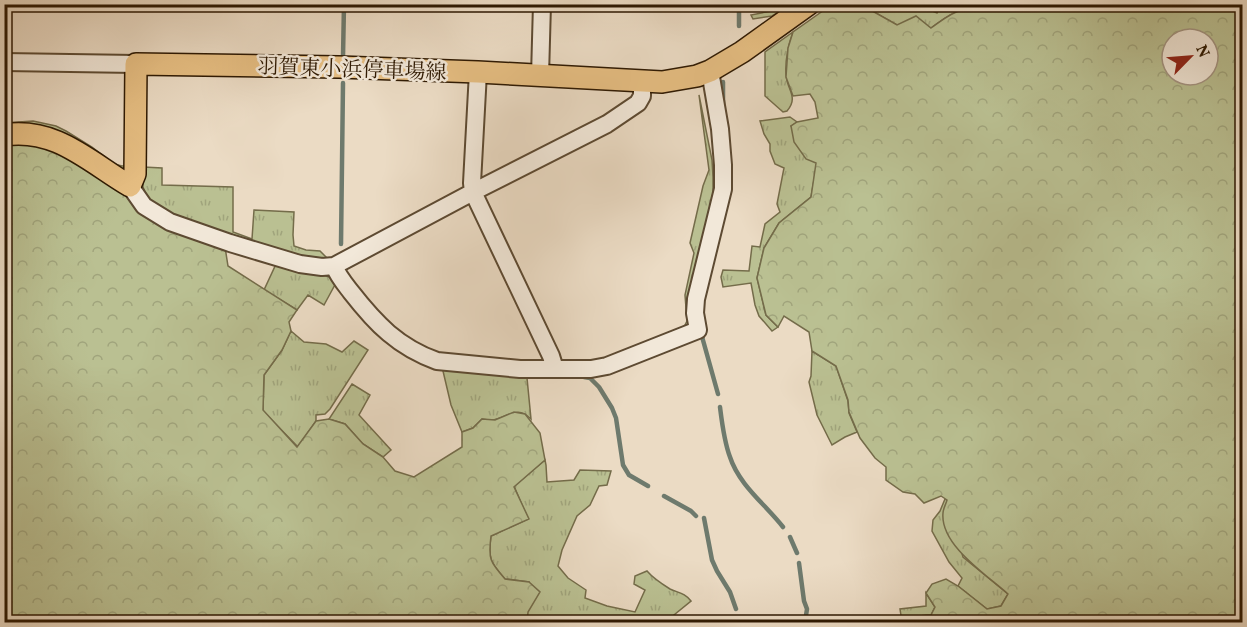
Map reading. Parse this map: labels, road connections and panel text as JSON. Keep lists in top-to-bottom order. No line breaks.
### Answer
{"streets":{"main road":["羽賀東小浜停車場線"]},"north":"top right"}
